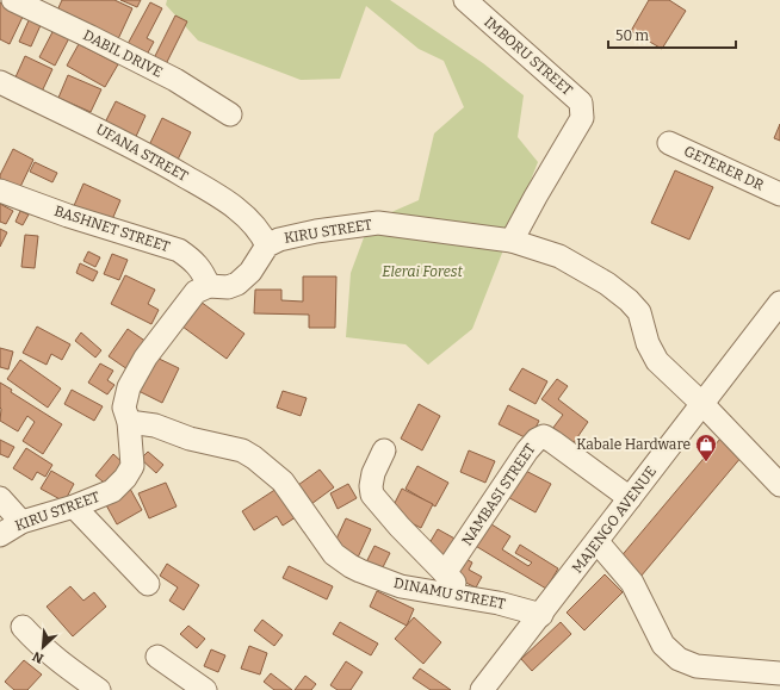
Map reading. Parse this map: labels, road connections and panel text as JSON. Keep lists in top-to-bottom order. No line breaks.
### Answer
{"streets":{"street":["DABIL DRIVE","IMBORU STREET","UFANA STREET","GETERER DR","BASHNET STREET","KIRU STREET","NAMBASI STREET","MAJENGO AVENUE","DINAMU STREET"]},"crossings":[["IMBORU STREET","KIRU STREET"],["UFANA STREET","KIRU STREET"],["BASHNET STREET","KIRU STREET"],["KIRU STREET","MAJENGO AVENUE"],["KIRU STREET","DINAMU STREET"],["NAMBASI STREET","MAJENGO AVENUE"],["MAJENGO AVENUE","DINAMU STREET"]],"parks":["Elerai Forest"],"places":{"shop":["Kabale Hardware"]},"scale_bar":"50 m","north":"bottom left"}
